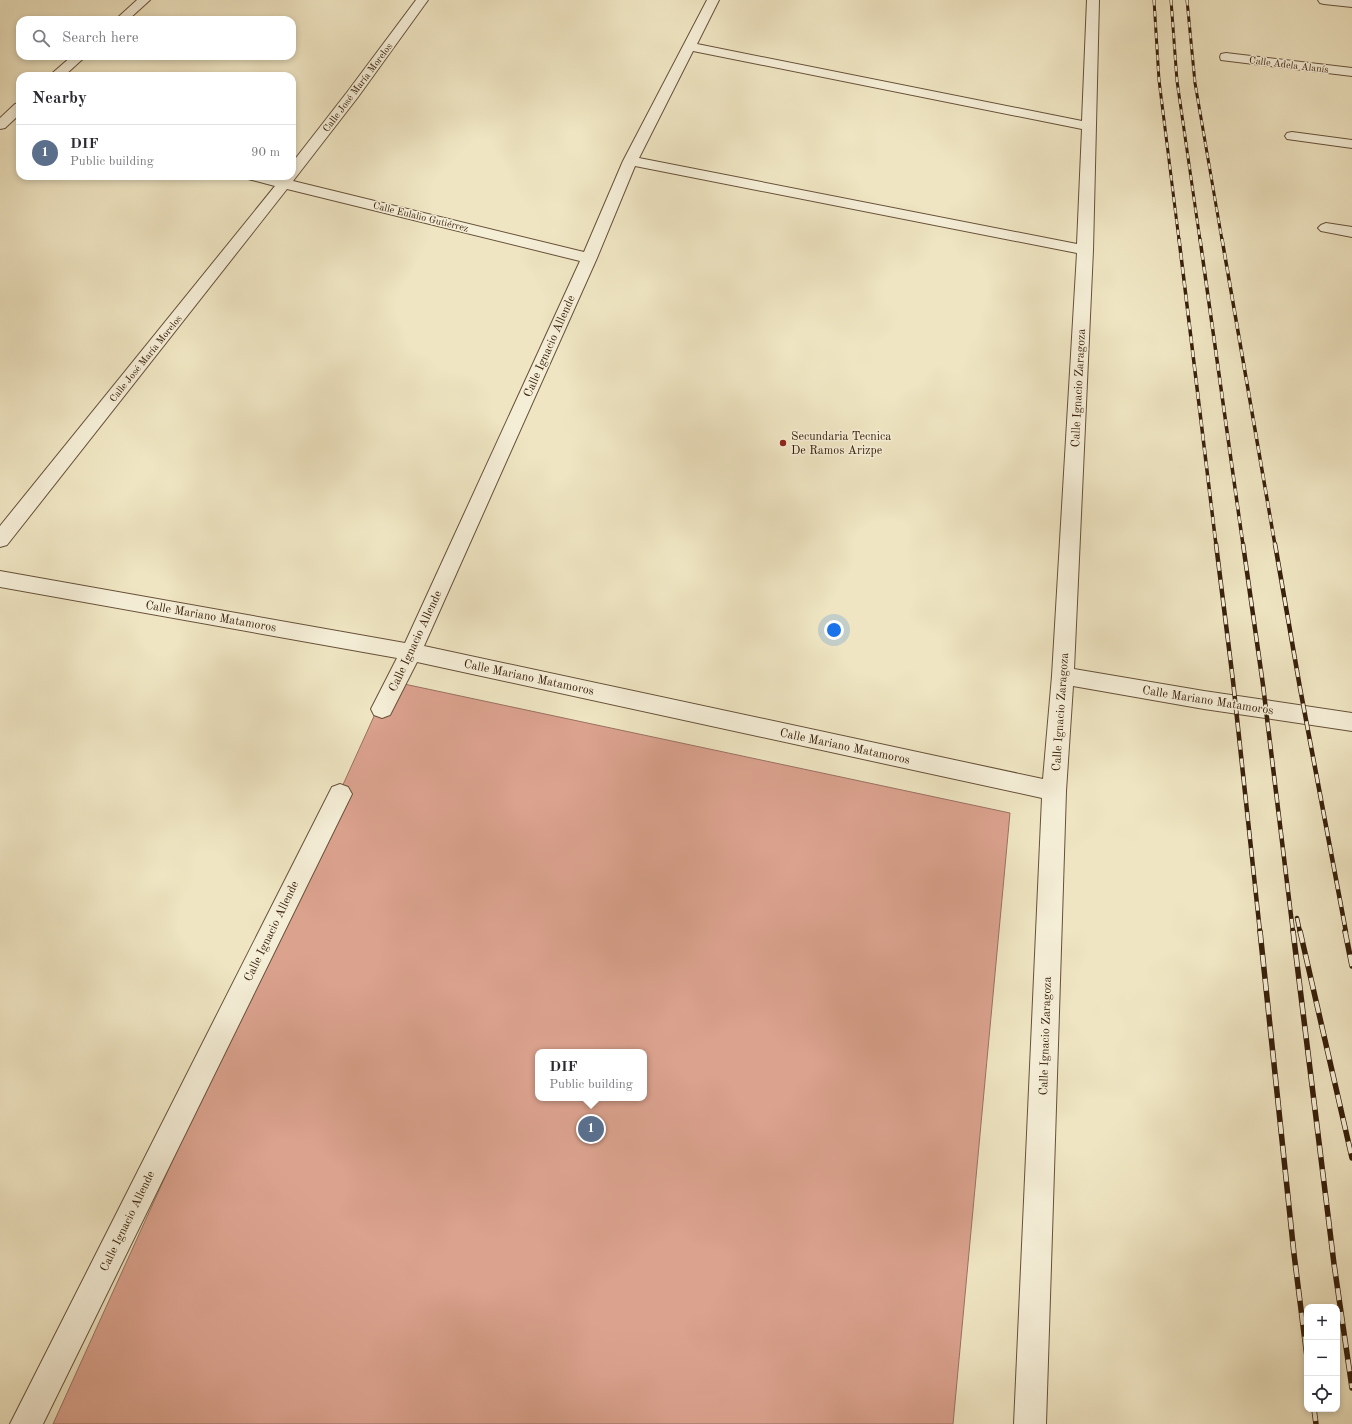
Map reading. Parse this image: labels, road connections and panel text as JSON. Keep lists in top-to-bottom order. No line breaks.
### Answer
{"streets":{"street":["Calle Adela Alanís","Calle José María Morelos","Calle Eulalio Gutiérrez","Calle Ignacio Allende","Calle Ignacio Zaragoza","Calle Mariano Matamoros"]},"crossings":[["Calle Eulalio Gutiérrez","Calle Ignacio Allende"],["Calle Ignacio Allende","Calle Mariano Matamoros"],["Calle Ignacio Zaragoza","Calle Mariano Matamoros"]],"places":["Secundaria Tecnica De Ramos Arizpe"],"page":{"search":"Search here","heading":"Nearby","list":[{"mark":"1","name":"DIF","note":"Public building","value":"90 m"}],"popup":["DIF","Public building"],"pins":"1","map_buttons":["+","−"]}}
